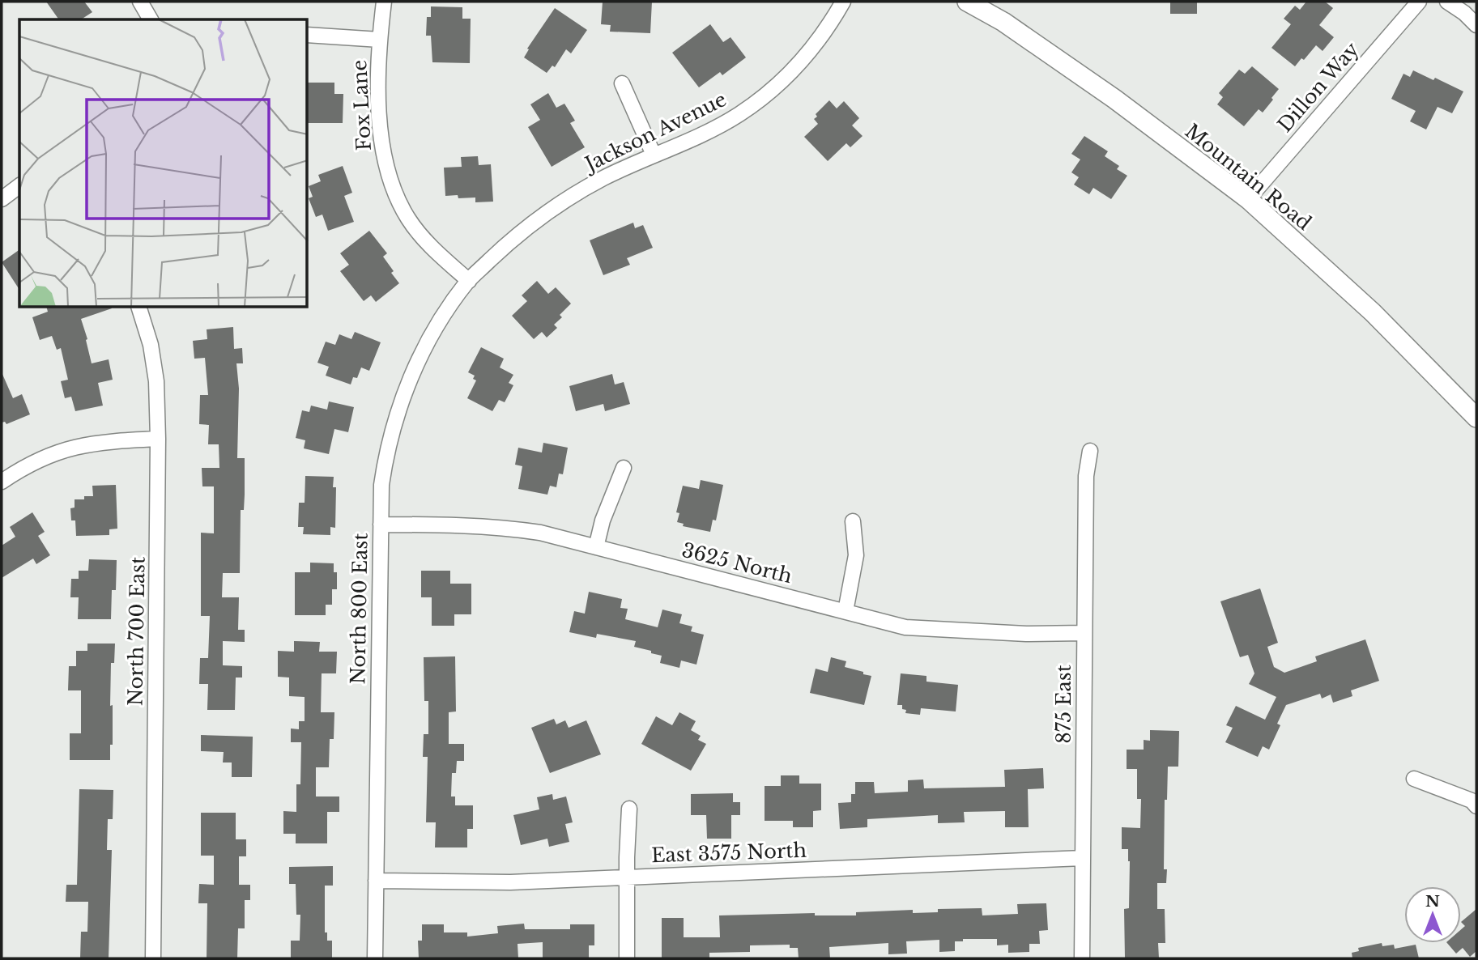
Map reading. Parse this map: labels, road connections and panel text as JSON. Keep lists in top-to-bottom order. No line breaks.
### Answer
{"streets":{"street":["Dillon Way","Fox Lane","Jackson Avenue","Mountain Road","3625 North","North 800 East","North 700 East","875 East","East 3575 North"]},"crossings":[["Dillon Way","Mountain Road"],["Fox Lane","Jackson Avenue"],["Fox Lane","North 800 East"],["Jackson Avenue","North 800 East"],["3625 North","North 800 East"],["3625 North","875 East"],["North 800 East","East 3575 North"],["875 East","East 3575 North"]],"north":"top"}
